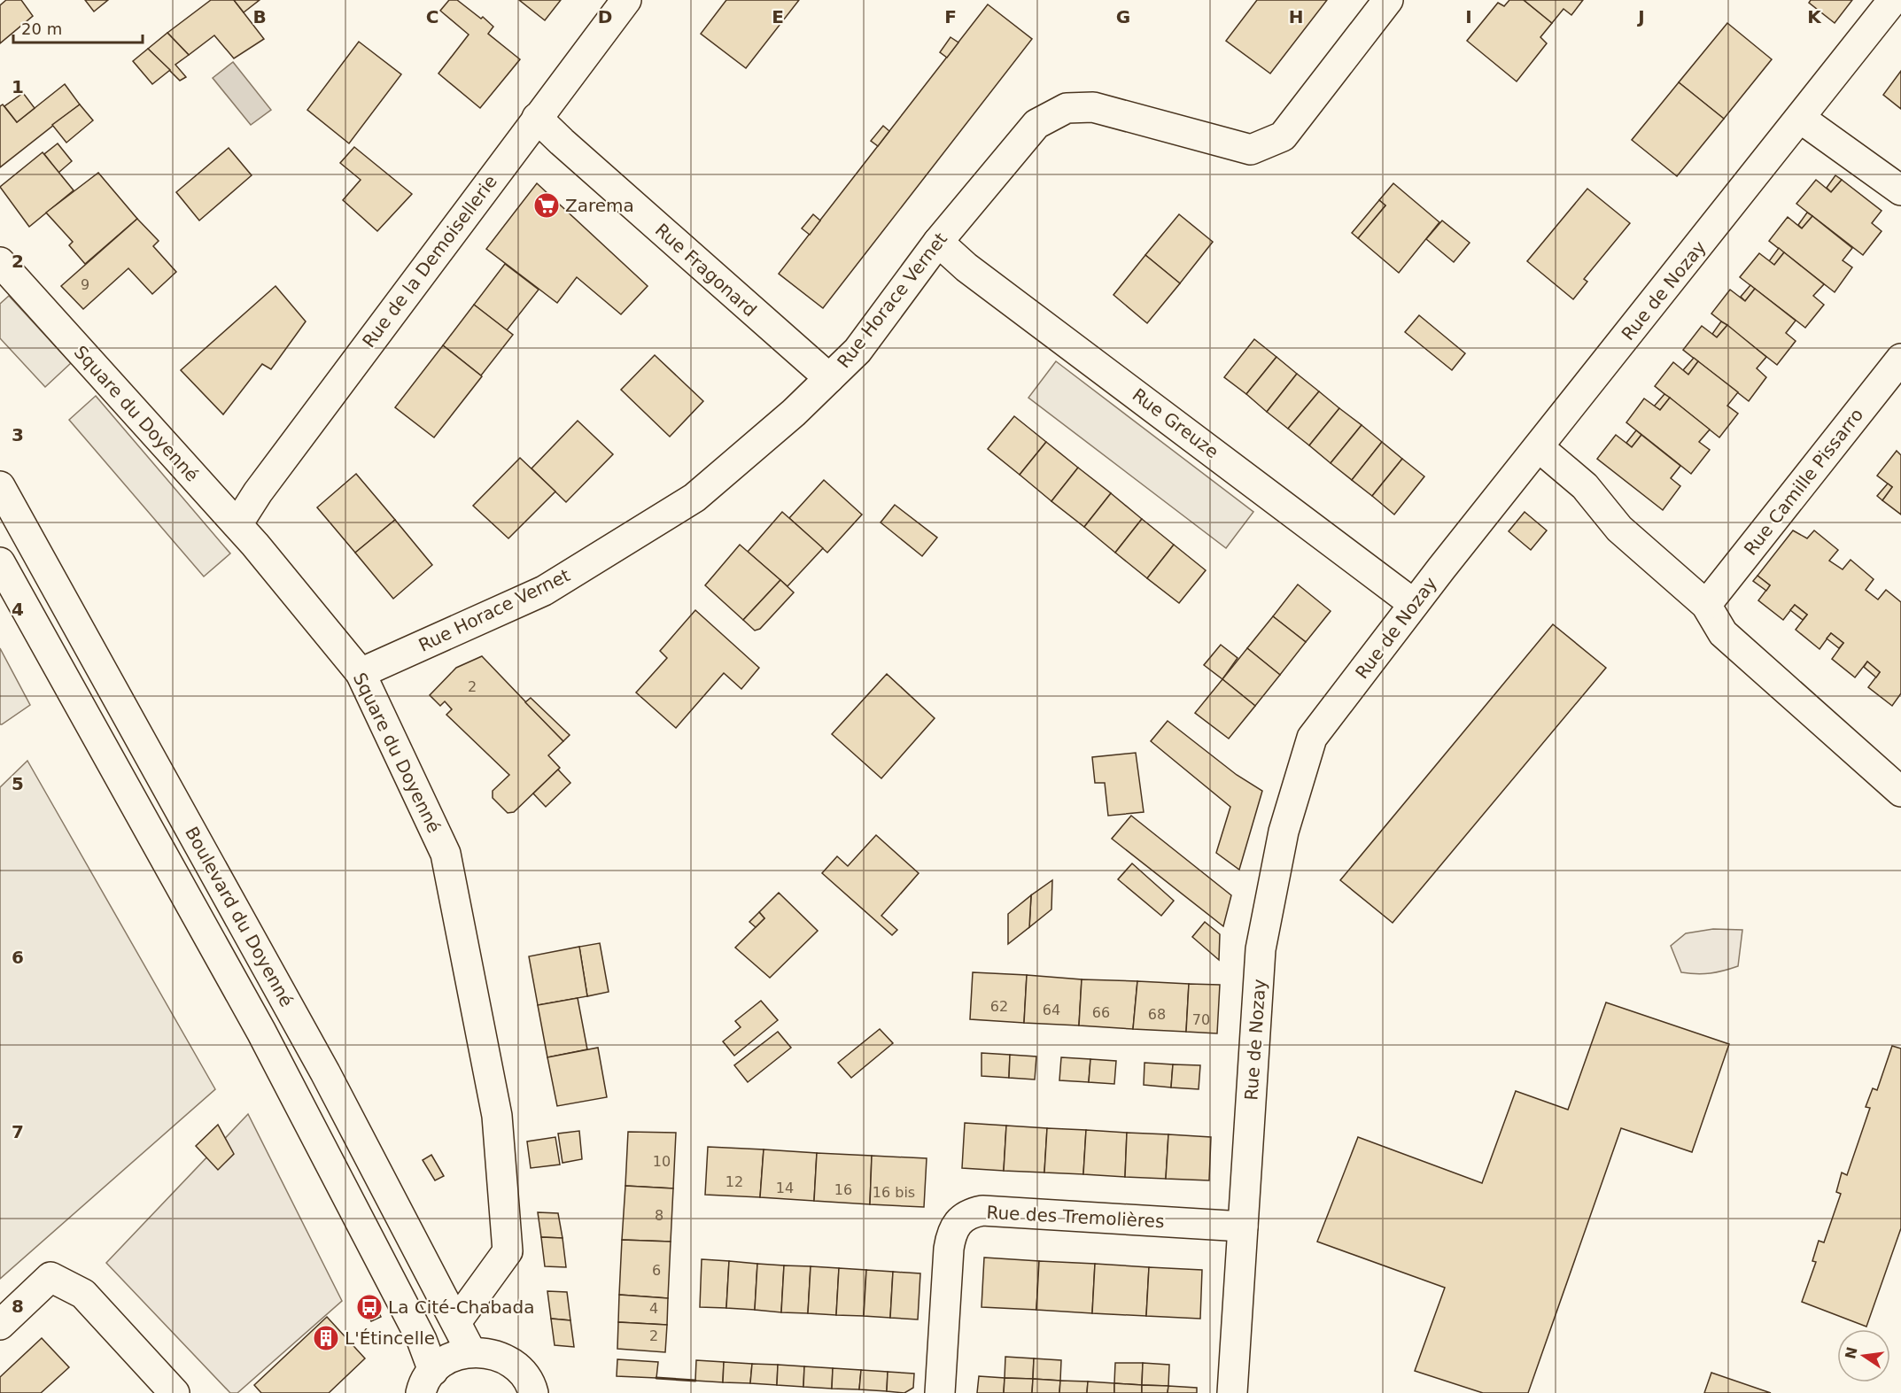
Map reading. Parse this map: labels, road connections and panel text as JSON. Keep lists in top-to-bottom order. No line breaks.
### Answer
{"streets":{"street":["Rue de la Demoisellerie","Rue Fragonard","Rue de Nozay","Rue Horace Vernet","Square du Doyenné","Rue Greuze","Rue Camille Pissarro","Boulevard du Doyenné","Rue des Tremolières"]},"crossings":[["Rue de la Demoisellerie","Rue Fragonard"],["Rue de la Demoisellerie","Square du Doyenné"],["Rue Fragonard","Rue Horace Vernet"],["Rue de Nozay","Rue Greuze"],["Rue de Nozay","Rue des Tremolières"],["Rue Horace Vernet","Square du Doyenné"],["Rue Horace Vernet","Rue Greuze"],["Square du Doyenné","Boulevard du Doyenné"]],"places":{"supermarket":["Zarema"],"bus stop":["La Cité-Chabada"],"building":["L'Étincelle"]},"house_numbers":["9","2","62","64","66","68","70","10","12","14","16","16 bis","8","6","4","2"],"scale_bar":"20 m","north":"left","grid":{"columns":["B","C","D","E","F","G","H","I","J","K"],"rows":["1","2","3","4","5","6","7","8"]}}
